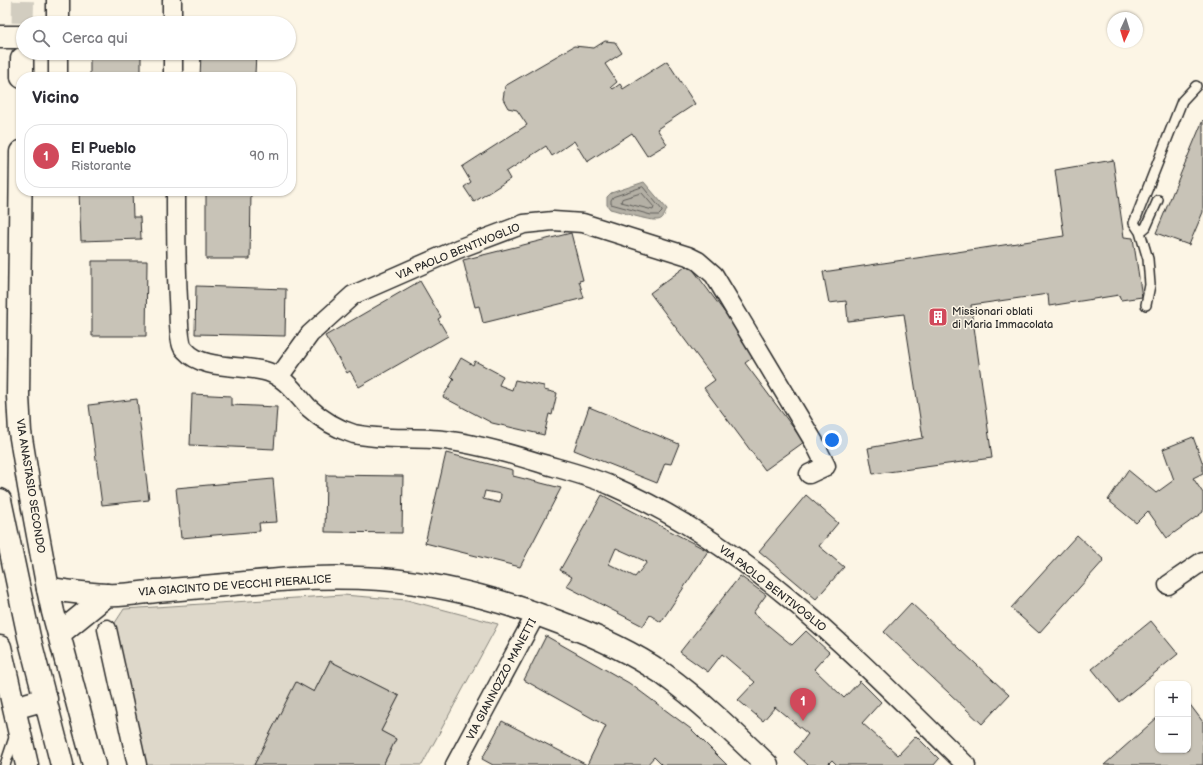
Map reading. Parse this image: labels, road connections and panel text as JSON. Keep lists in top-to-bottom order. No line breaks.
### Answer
{"streets":{"street":["VIA PAOLO BENTIVOGLIO","VIA ANASTASIO SECONDO","VIA GIACINTO DE VECCHI PIERALICE","VIA GIANNOZZO MANETTI"]},"crossings":[["VIA ANASTASIO SECONDO","VIA GIACINTO DE VECCHI PIERALICE"],["VIA GIACINTO DE VECCHI PIERALICE","VIA GIANNOZZO MANETTI"]],"places":{"building":["Missionari oblati di Maria Immacolata"]},"north":"bottom","page":{"search":"Cerca qui","heading":"Vicino","list":[{"mark":"1","name":"El Pueblo","note":"Ristorante","value":"90 m"}],"map_buttons":["+","−"],"pins":"1"}}
